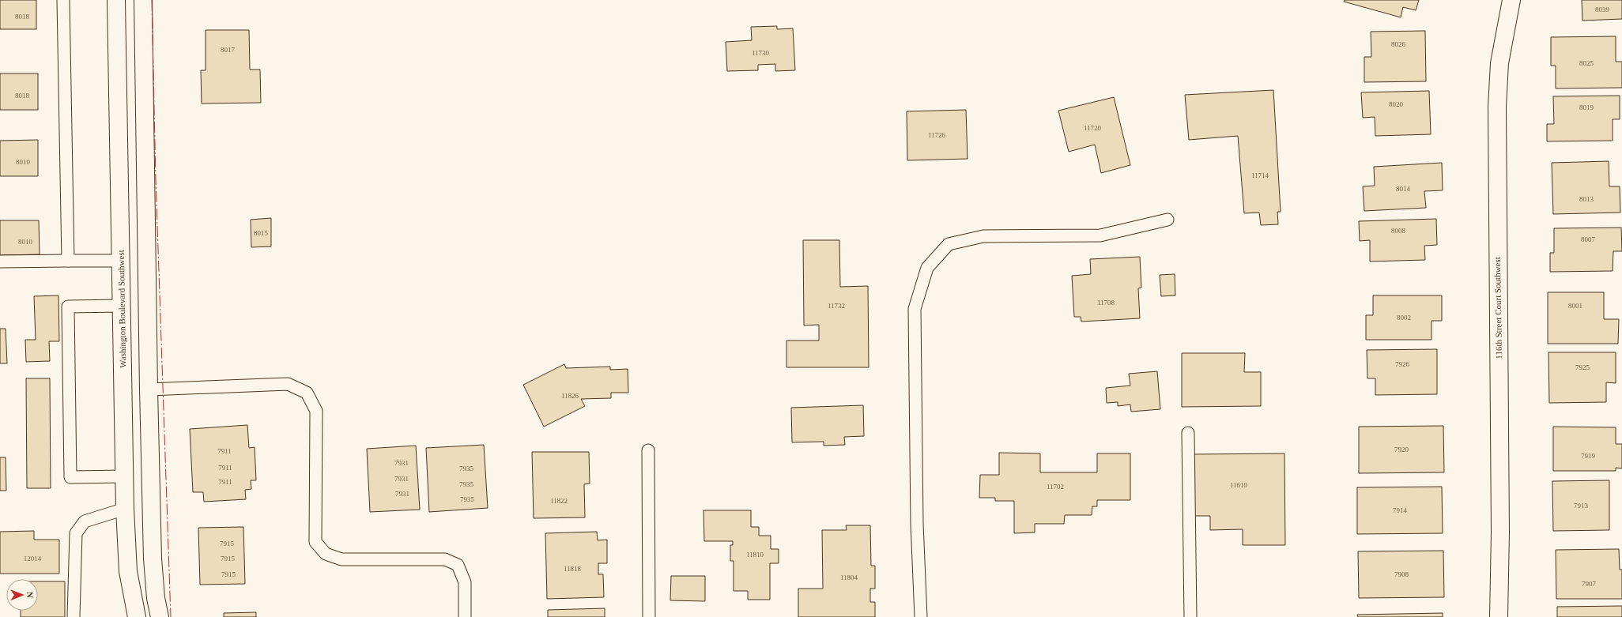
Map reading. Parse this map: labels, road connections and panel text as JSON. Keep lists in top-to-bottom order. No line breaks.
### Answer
{"streets":{"main road":["116th Street Court Southwest","Washington Boulevard Southwest"]},"house_numbers":["8039","8018","8026","8017","11730","8025","8018","8020","8019","11720","11726","8010","11714","8014","8013","8008","8015","8007","8010","11708","11732","8001","8002","7926","7925","11826","7920","7911","7919","7931","7911","7935","7931","7911","7935","11610","11702","7931","7935","11822","7913","7914","7915","11810","12014","7915","11818","7915","7908","11804","7907"],"north":"right"}
